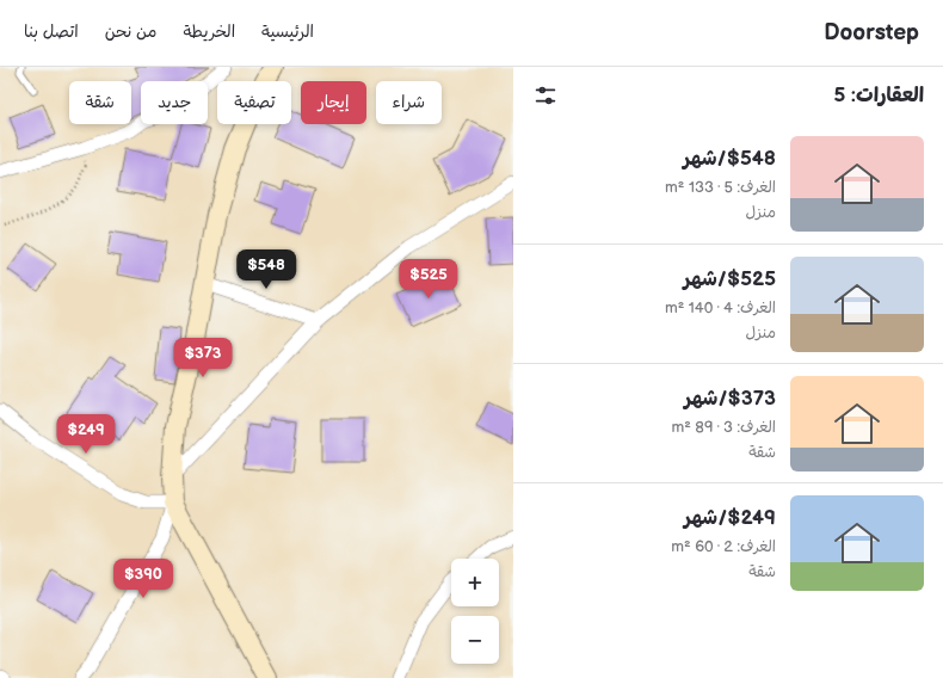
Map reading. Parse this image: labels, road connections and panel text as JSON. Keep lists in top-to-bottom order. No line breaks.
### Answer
{"page":{"header":"Doorstep","nav":["الرئيسية","الخريطة","من نحن","اتصل بنا"],"heading":"العقارات: 5","chip":["شراء","إيجار","تصفية","جديد","شقة"],"list":[{"name":"$548/شهر","note":"الغرف: 5 · 133 m² · منزل"},{"name":"$525/شهر","note":"الغرف: 4 · 140 m² · منزل"},{"name":"$373/شهر","note":"الغرف: 3 · 89 m² · شقة"},{"name":"$249/شهر","note":"الغرف: 2 · 60 m² · شقة"}],"price":["$548","$525","$373","$249","$390"],"map_buttons":["+","−"]}}
